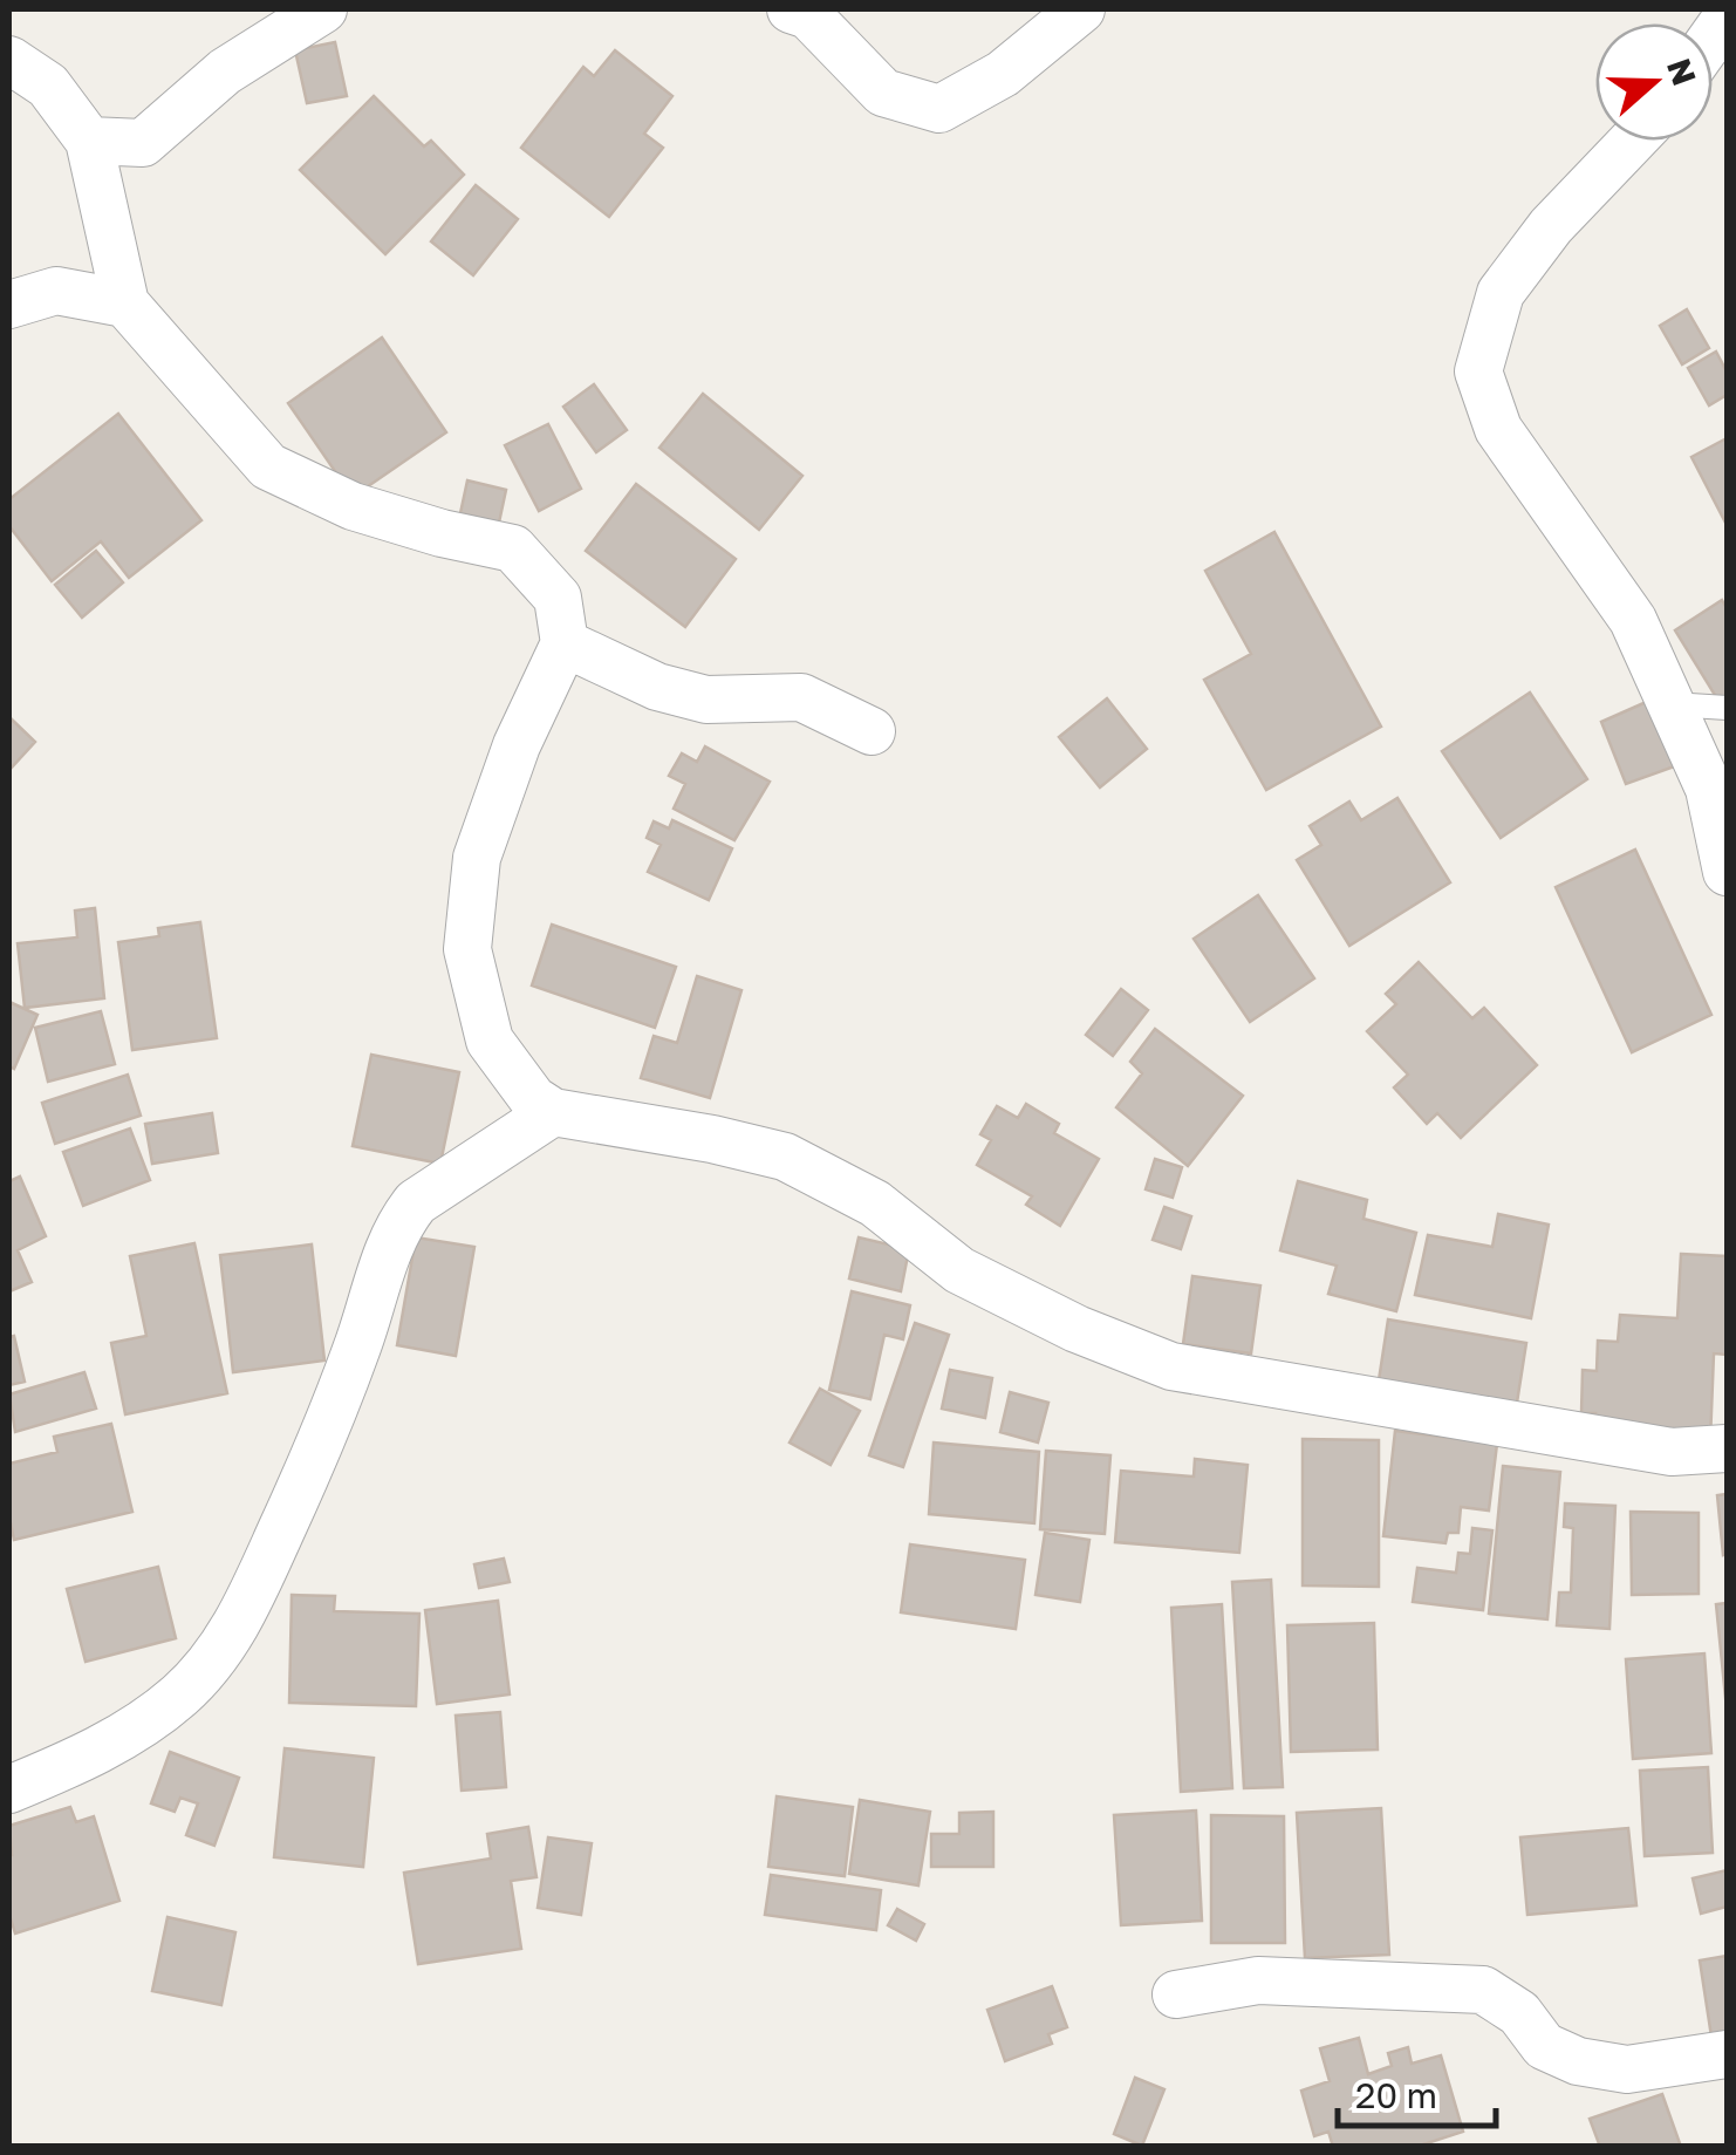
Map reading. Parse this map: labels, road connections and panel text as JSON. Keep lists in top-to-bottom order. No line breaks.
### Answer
{"scale_bar":"20 m","north":"right"}
